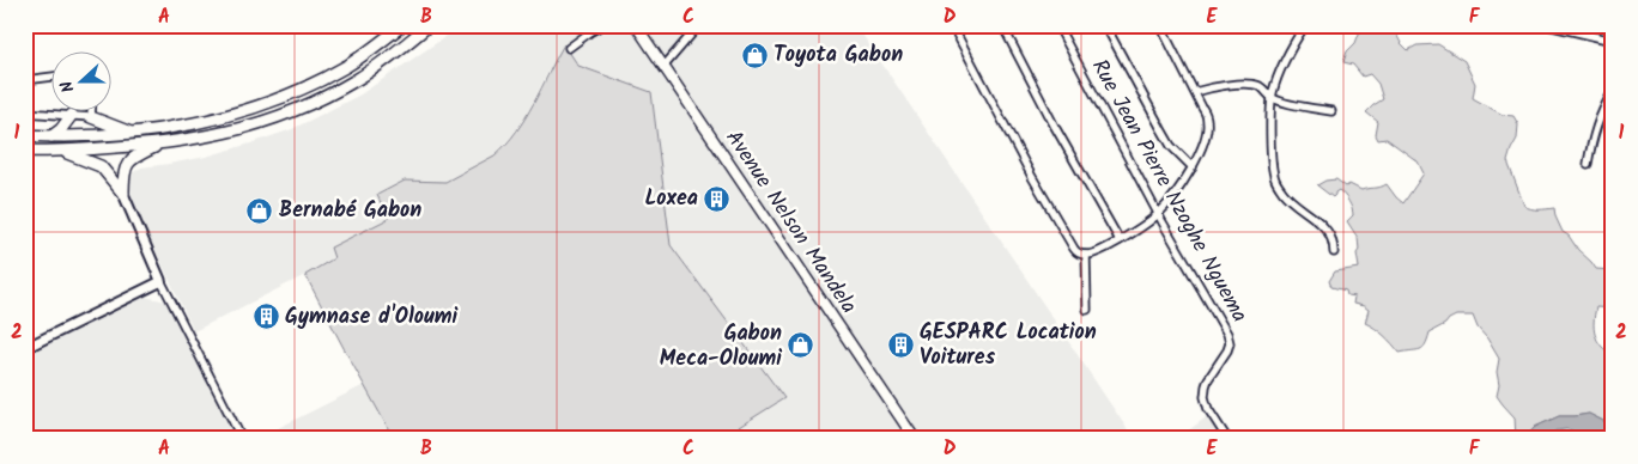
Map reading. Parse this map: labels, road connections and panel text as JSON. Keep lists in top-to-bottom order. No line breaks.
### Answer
{"streets":{"main road":["Avenue Nelson Mandela"],"street":["Rue Jean Pierre Nzoghe Nguema"]},"places":{"shop":["Toyota Gabon","Bernabé Gabon","Gabon Meca-Oloumi"],"building":["Loxea","Gymnase d'Oloumi","GESPARC Location Voitures"]},"north":"left","grid":{"columns":["A","B","C","D","E","F"],"rows":["1","2"]}}
